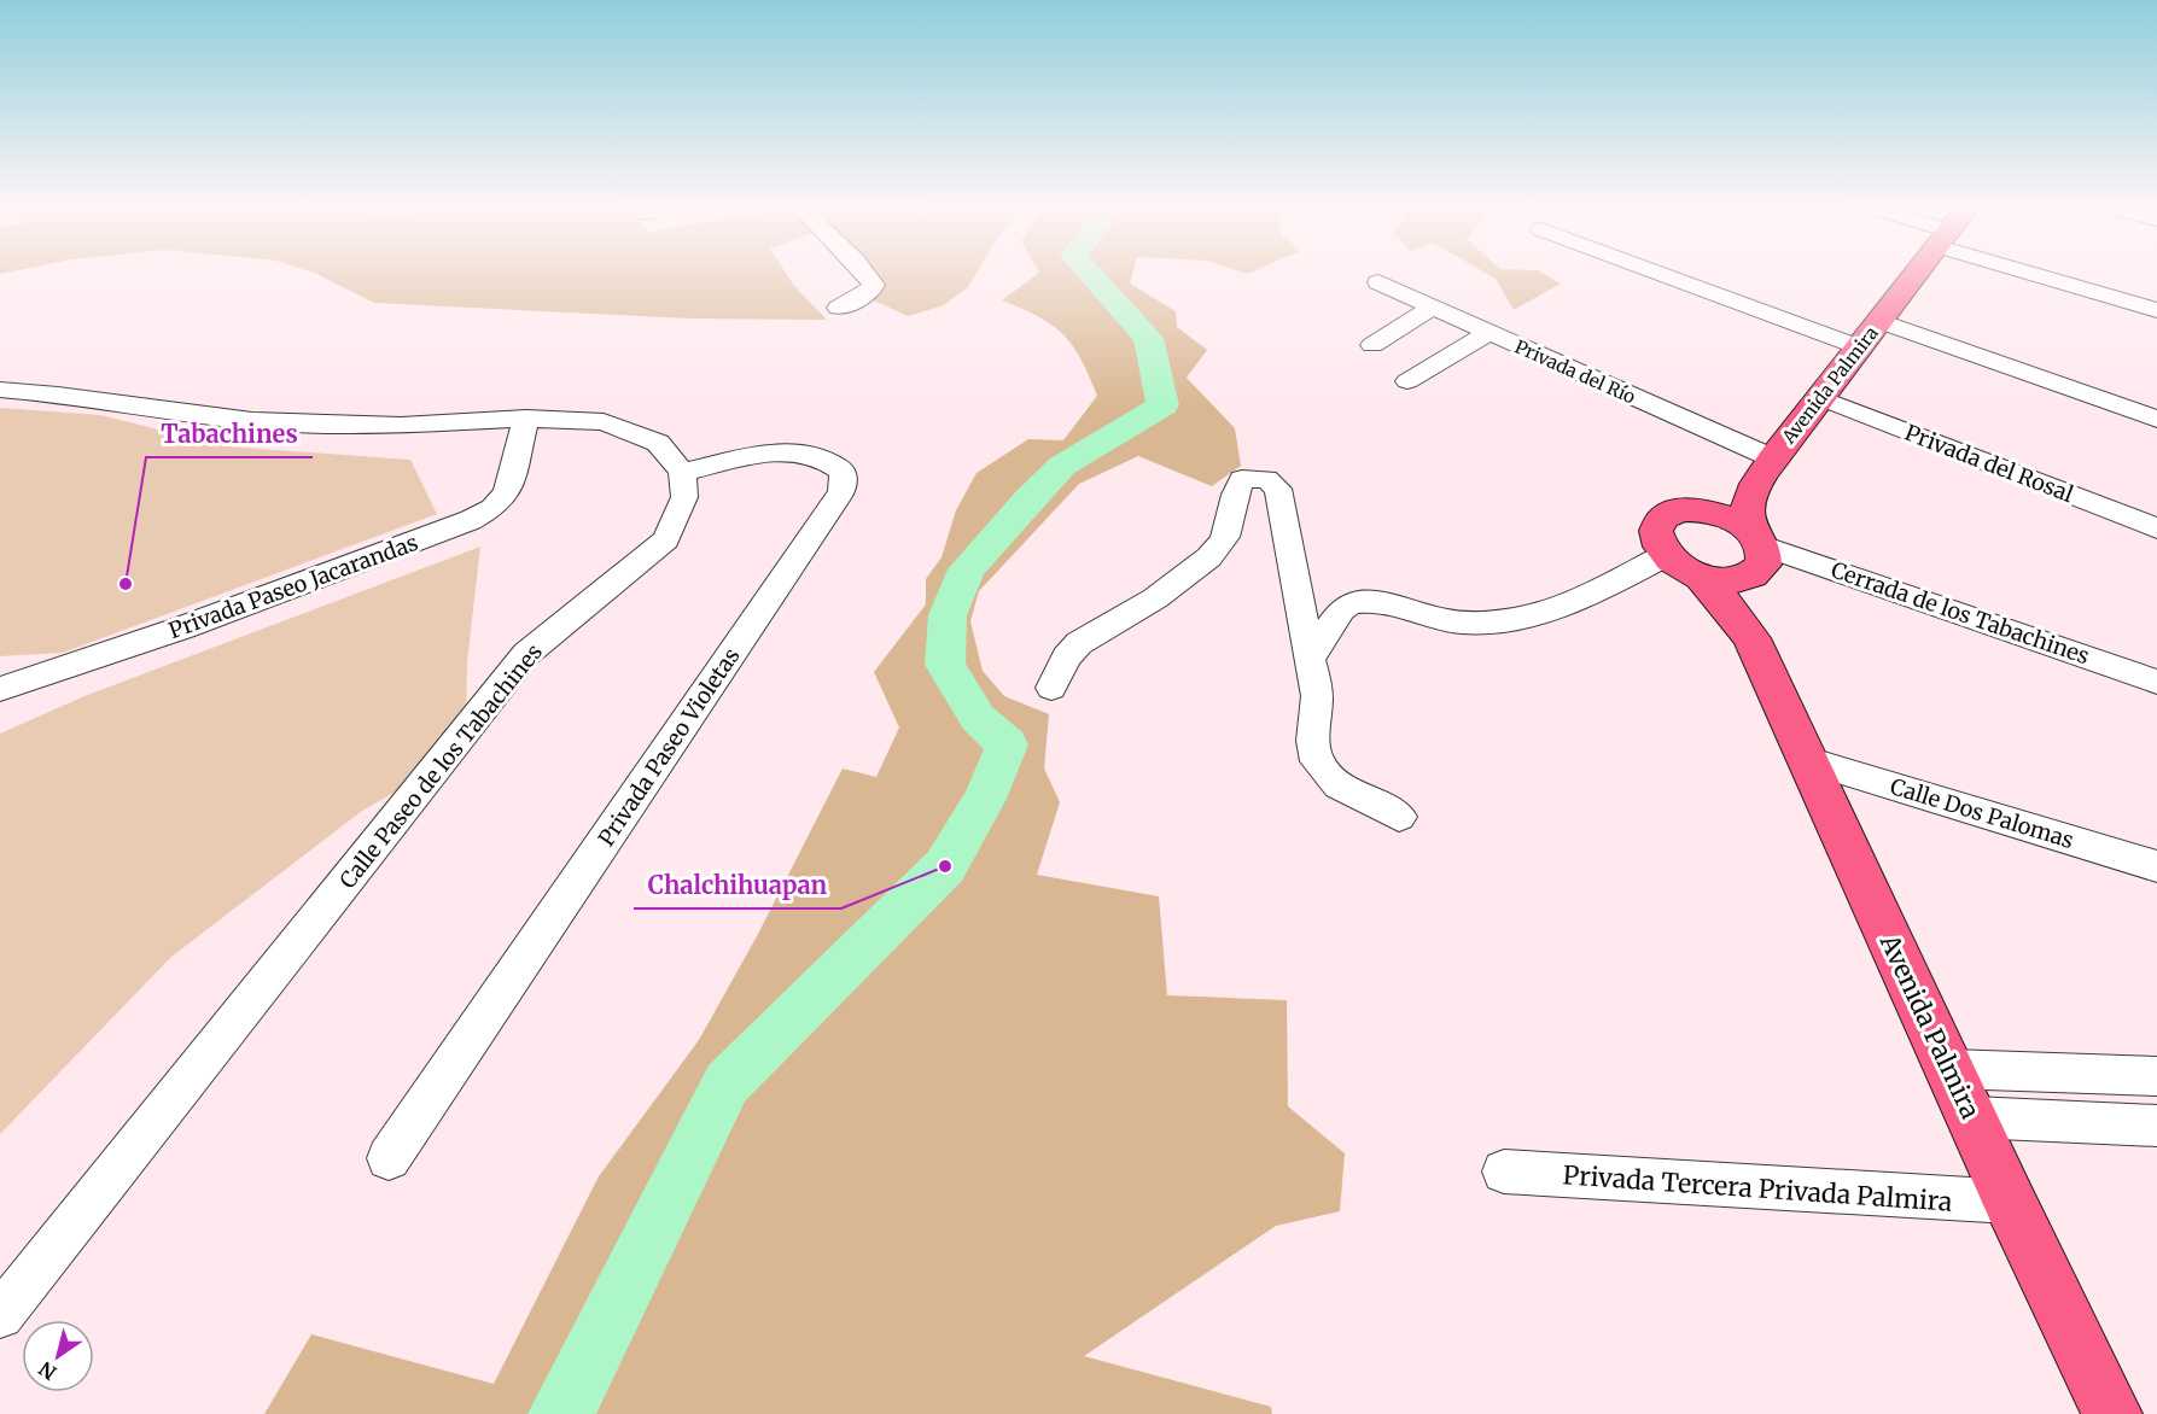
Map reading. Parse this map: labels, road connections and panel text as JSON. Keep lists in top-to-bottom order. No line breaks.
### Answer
{"streets":{"main road":["Avenida Palmira"],"street":["Privada del Río","Privada del Rosal","Privada Paseo Jacarandas","Cerrada de los Tabachines","Privada Paseo Violetas","Calle Paseo de los Tabachines","Calle Dos Palomas","Privada Tercera Privada Palmira"]},"crossings":[["Privada del Río","Avenida Palmira"],["Avenida Palmira","Privada del Rosal"],["Avenida Palmira","Cerrada de los Tabachines"],["Avenida Palmira","Calle Dos Palomas"],["Avenida Palmira","Privada Tercera Privada Palmira"],["Privada Paseo Violetas","Calle Paseo de los Tabachines"]],"places":["Tabachines","Chalchihuapan"],"north":"bottom left"}
